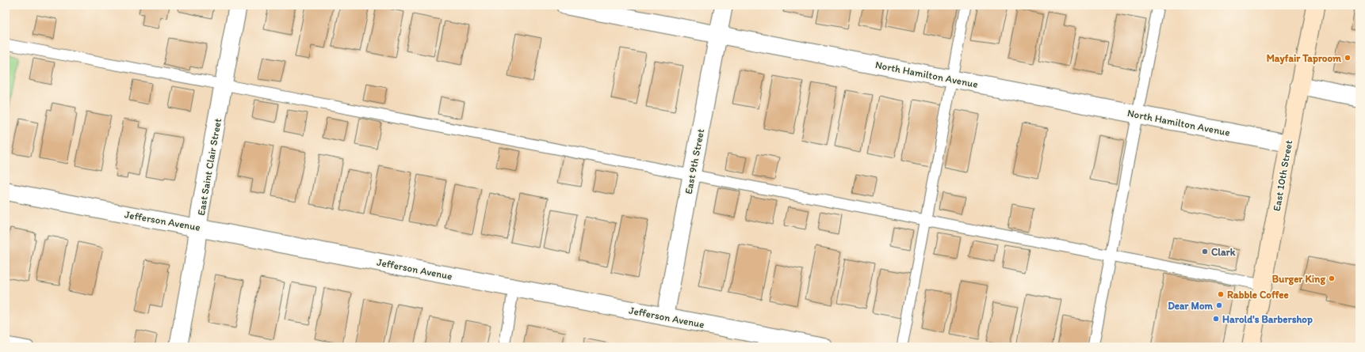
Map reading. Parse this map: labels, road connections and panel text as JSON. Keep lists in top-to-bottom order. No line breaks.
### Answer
{"streets":{"main road":["East 10th Street"],"street":["North Hamilton Avenue","East 9th Street","East Saint Clair Street","Jefferson Avenue"]},"crossings":[["North Hamilton Avenue","East 9th Street"],["North Hamilton Avenue","East 10th Street"],["East 9th Street","Jefferson Avenue"],["East Saint Clair Street","Jefferson Avenue"]],"places":["Mayfair Taproom","Clark","Burger King","Rabble Coffee","Dear Mom","Harold's Barbershop"]}
